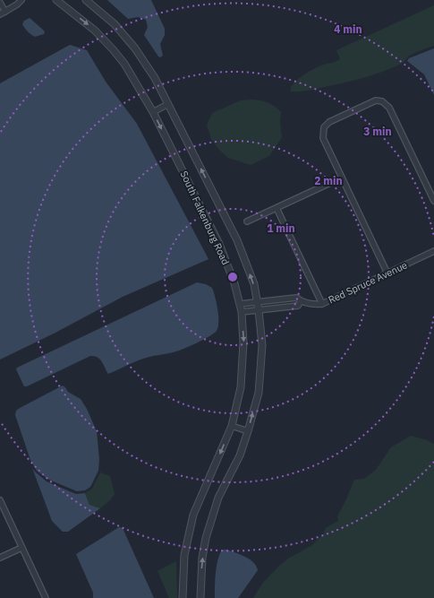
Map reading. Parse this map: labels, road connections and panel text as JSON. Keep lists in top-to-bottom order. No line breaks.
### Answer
{"streets":{"street":["South Falkenburg Road","Red Spruce Avenue"]},"crossings":[["South Falkenburg Road","Red Spruce Avenue"]],"rings":["4 min","3 min","2 min","1 min"]}
